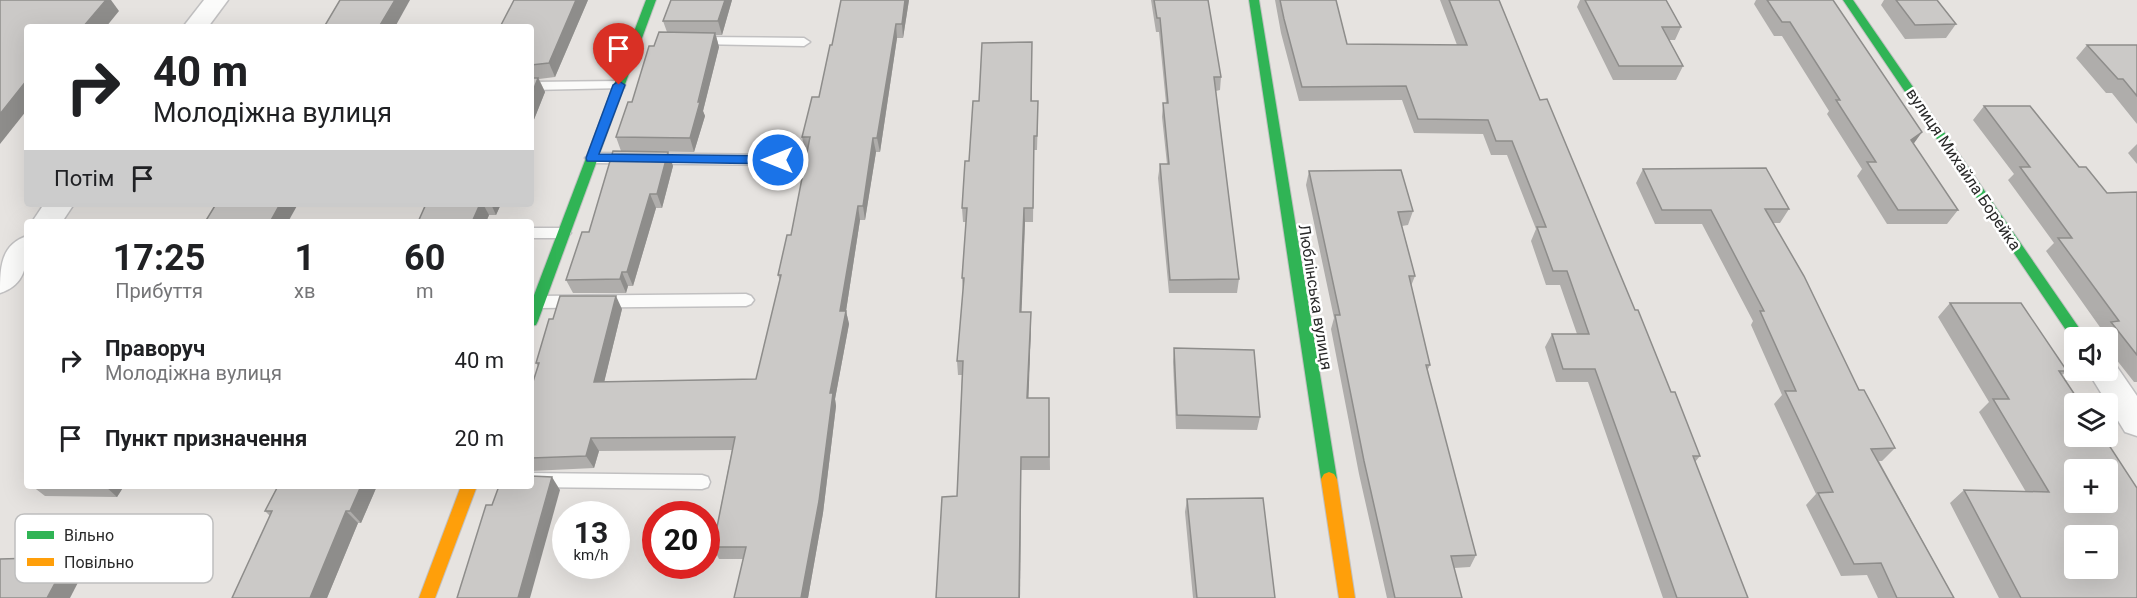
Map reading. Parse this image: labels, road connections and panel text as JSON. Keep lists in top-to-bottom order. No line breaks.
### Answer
{"streets":{"street":["вулиця Михайла Борейка","Люблінська вулиця"]},"legend":["Вільно","Повільно"],"page":{"turn":["40 m","Молодіжна вулиця"],"then":"Потім","eta":["17:25","Прибуття","1","хв","60","m"],"list":[{"name":"Праворуч","note":"Молодіжна вулиця","value":"40 m"},{"name":"Пункт призначення","value":"20 m"}],"map_buttons":["+","−"],"speed":"13 km/h","limit":"20"}}
